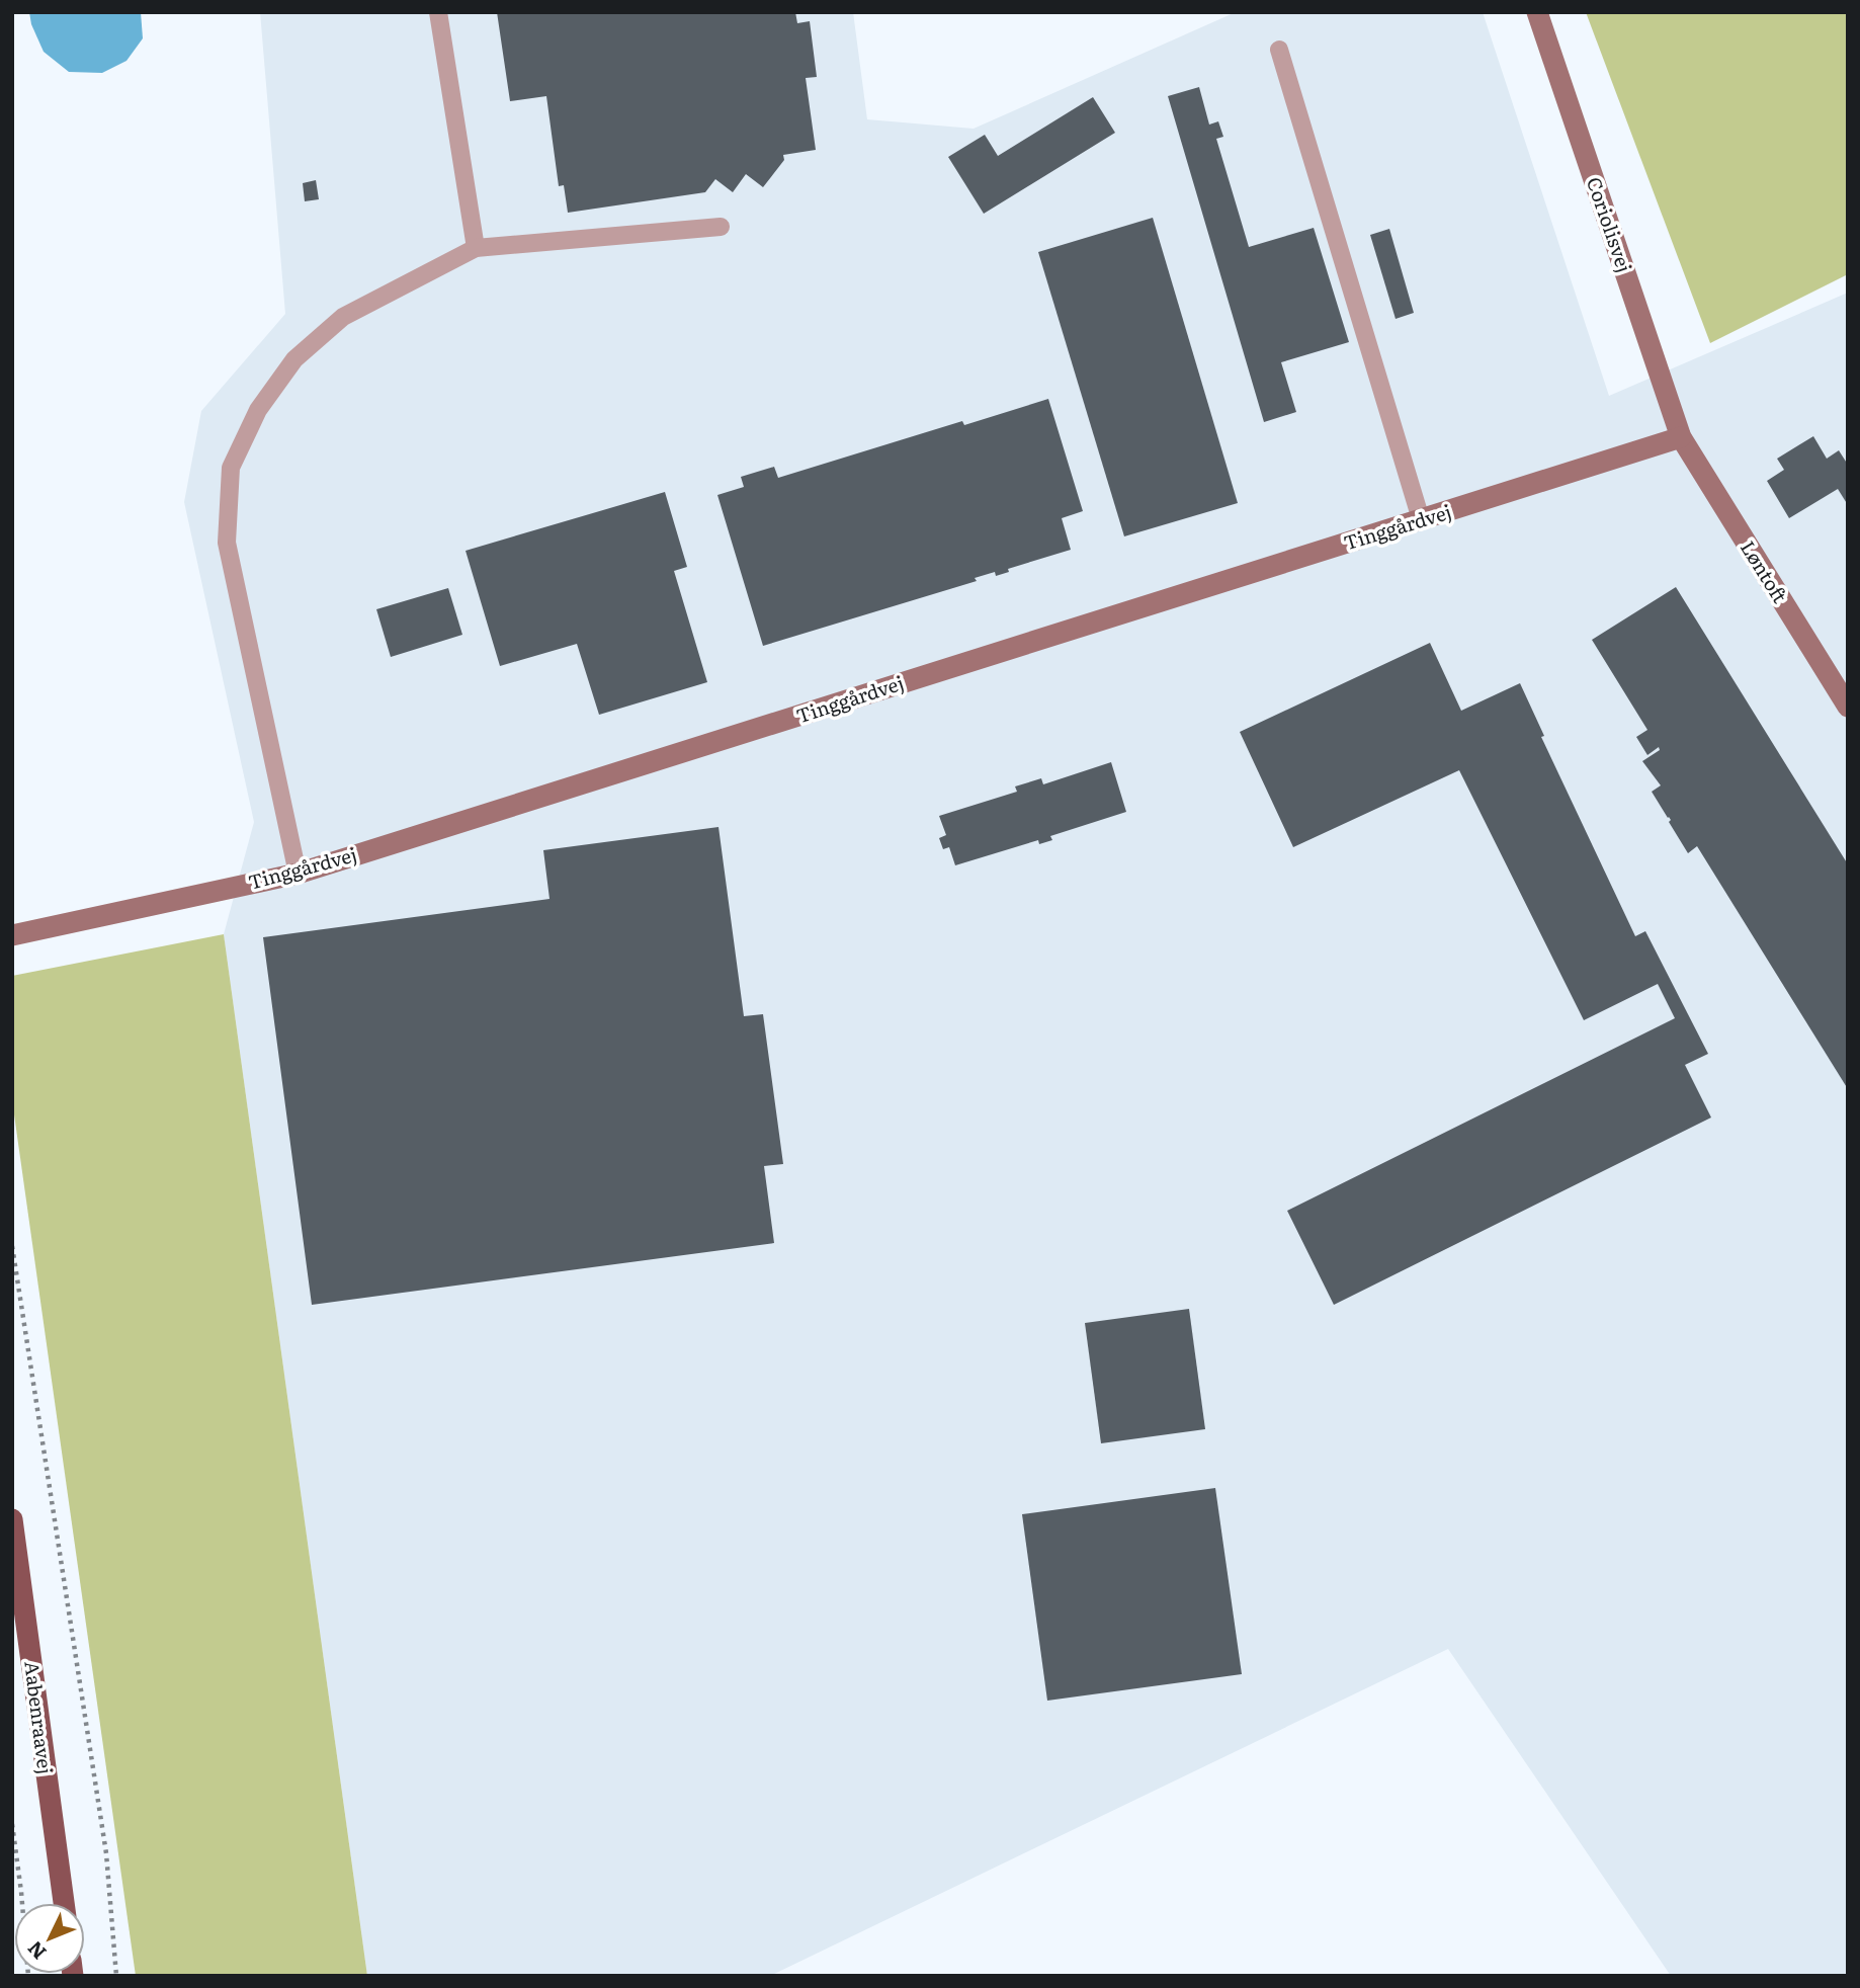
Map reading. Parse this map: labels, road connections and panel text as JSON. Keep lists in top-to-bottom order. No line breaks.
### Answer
{"streets":{"main road":["Aabenraavej"],"street":["Coriolisvej","Tinggårdvej","Løntoft"]},"crossings":[["Coriolisvej","Tinggårdvej"],["Coriolisvej","Løntoft"],["Tinggårdvej","Løntoft"]],"north":"bottom left"}
